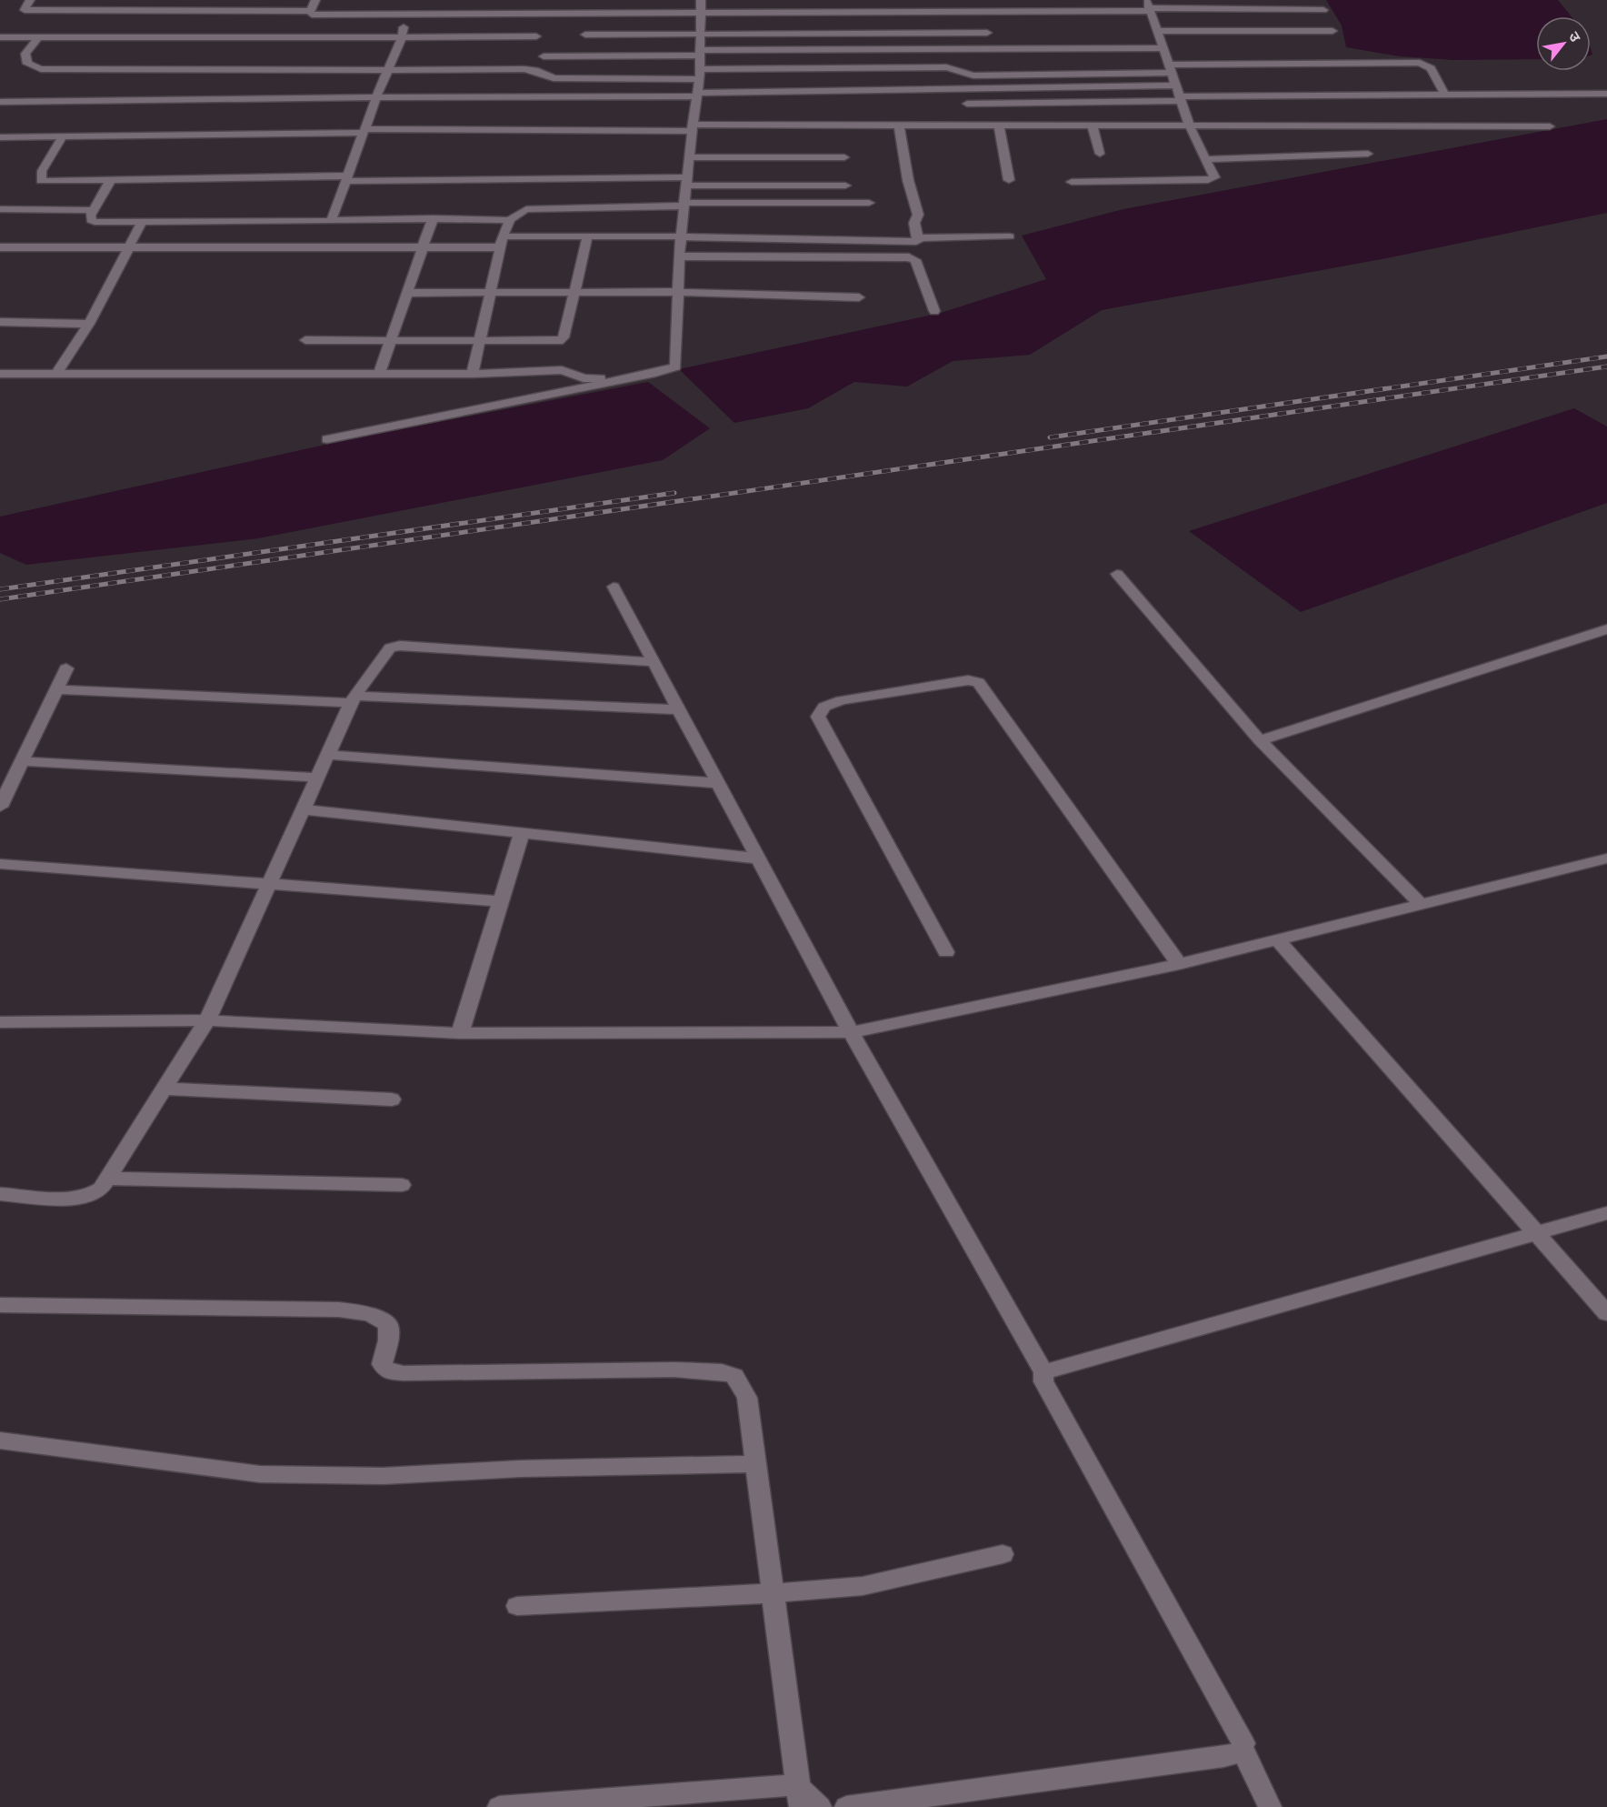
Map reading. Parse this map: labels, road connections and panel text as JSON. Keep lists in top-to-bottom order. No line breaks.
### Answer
{"north":"top right"}
